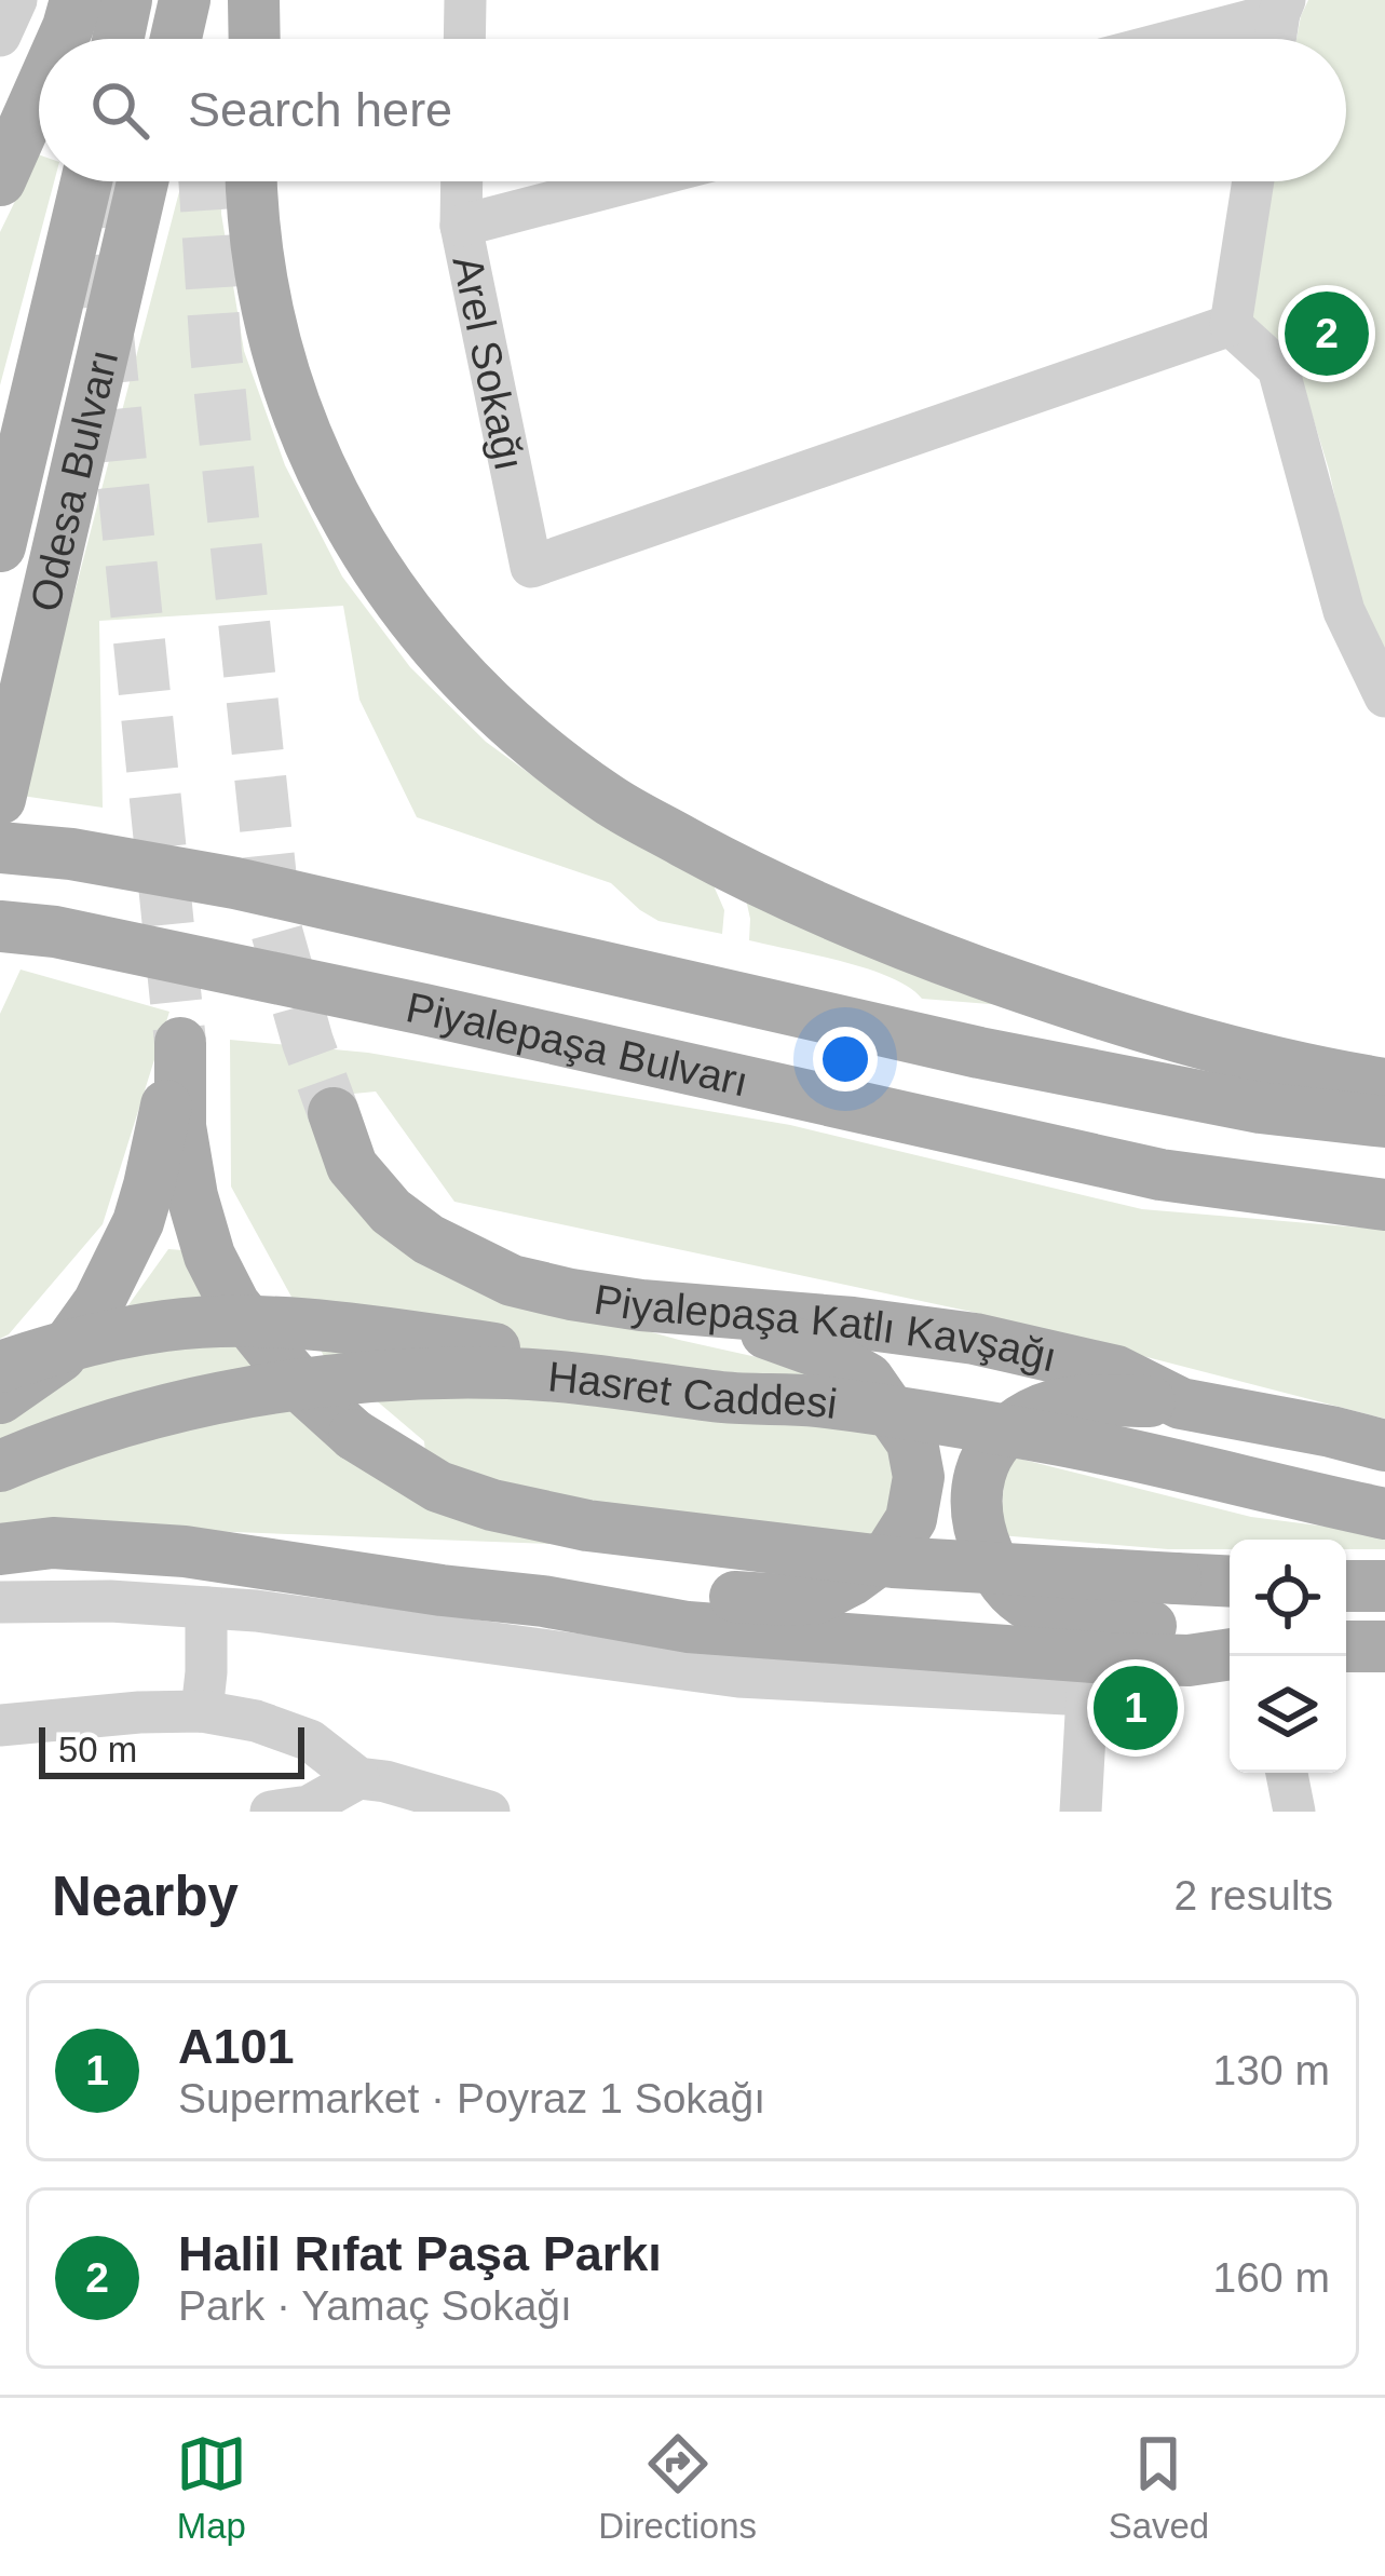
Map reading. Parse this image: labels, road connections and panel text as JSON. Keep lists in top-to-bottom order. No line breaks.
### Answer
{"streets":{"main road":["Odesa Bulvarı","Piyalepaşa Bulvarı","Piyalepaşa Katlı Kavşağı","Hasret Caddesi"],"street":["Arel Sokağı"]},"scale_bar":"50 m","page":{"search":"Search here","pins":["2","1"],"scale":"50 m","heading":["Nearby","2 results"],"list":[{"mark":"1","name":"A101","note":"Supermarket · Poyraz 1 Sokağı","value":"130 m"},{"mark":"2","name":"Halil Rıfat Paşa Parkı","note":"Park · Yamaç Sokağı","value":"160 m"}],"nav":["Map","Directions","Saved"]}}
